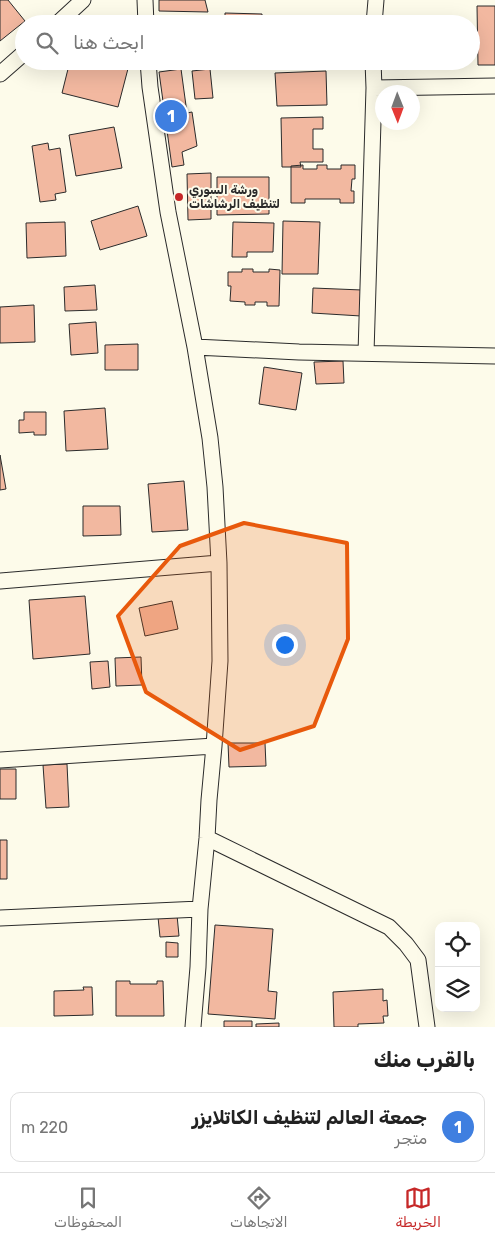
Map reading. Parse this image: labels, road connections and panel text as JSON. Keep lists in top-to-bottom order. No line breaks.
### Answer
{"places":["ورشة السوري لتنظيف الرشاشات"],"north":"bottom","page":{"search":"ابحث هنا","pins":"1","heading":"بالقرب منك","list":[{"mark":"1","name":"جمعة العالم لتنظيف الكاتلايزر","note":"متجر","value":"220 m"}],"nav":["الخريطة","الاتجاهات","المحفوظات"]}}
